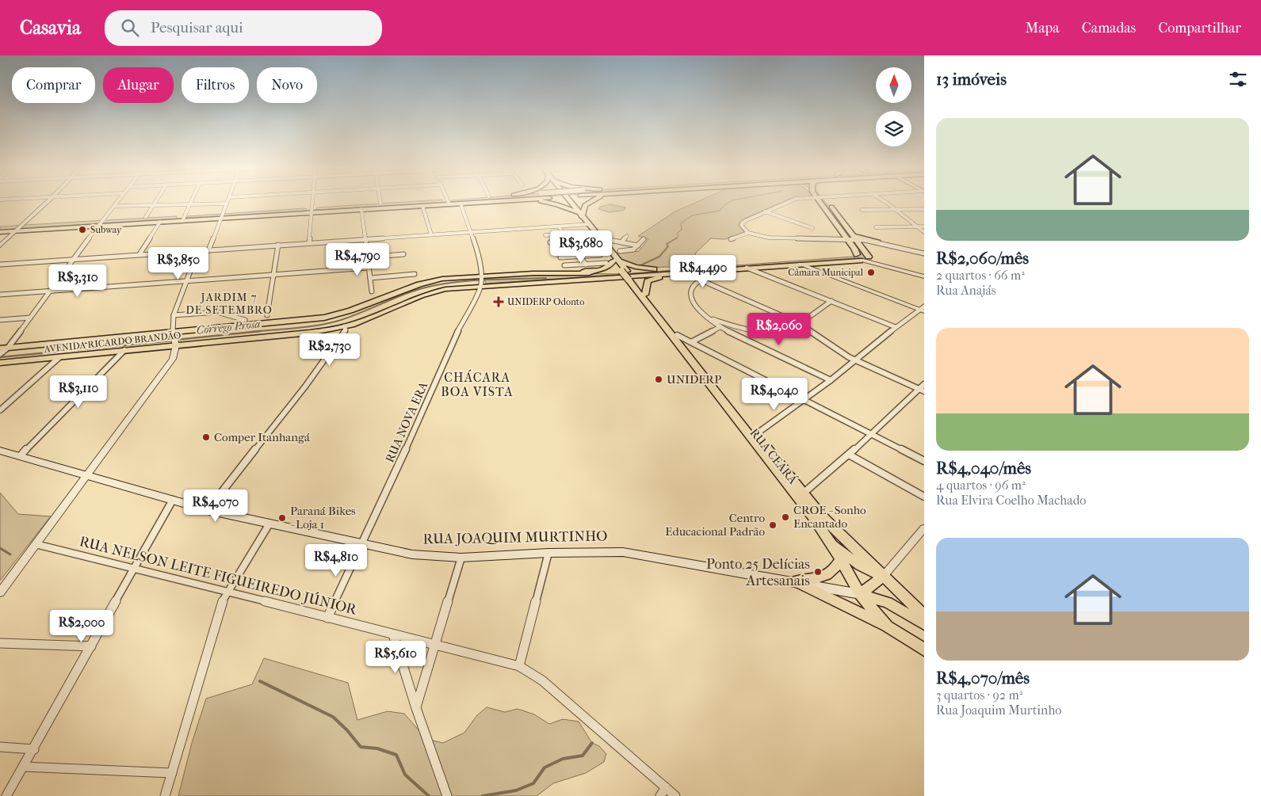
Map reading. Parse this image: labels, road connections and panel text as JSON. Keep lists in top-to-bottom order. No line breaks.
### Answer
{"streets":{"main road":["AVENIDA RICARDO BRANDÃO","RUA CEARÁ","RUA JOAQUIM MURTINHO"],"street":["RUA NOVA ERA","RUA NELSON LEITE FIGUEIREDO JÚNIOR"]},"crossings":[["AVENIDA RICARDO BRANDÃO","RUA NOVA ERA"],["RUA NOVA ERA","RUA JOAQUIM MURTINHO"],["RUA NOVA ERA","RUA NELSON LEITE FIGUEIREDO JÚNIOR"],["RUA CEARÁ","RUA JOAQUIM MURTINHO"]],"districts":["JARDIM 7 DE SETEMBRO","CHÁCARA BOA VISTA"],"water":["Córrego Prosa"],"places":{"other":["Subway","Câmara Municipal","UNIDERP","Comper Itanhangá","CROE - Sonho Encantado","Paraná Bikes - Loja 1","Centro Educacional Padrão","Ponto 25 Delícias Artesanais"],"health":["UNIDERP Odonto"]},"north":"top","page":{"header":"Casavia","search":"Pesquisar aqui","nav":["Mapa","Camadas","Compartilhar"],"heading":"13 imóveis","chip":["Comprar","Alugar","Filtros","Novo"],"list":[{"name":"R$2,060/mês","note":"2 quartos · 66 m² · Rua Anajás"},{"name":"R$4,040/mês","note":"4 quartos · 96 m² · Rua Elvira Coelho Machado"},{"name":"R$4,070/mês","note":"3 quartos · 92 m² · Rua Joaquim Murtinho"}],"price":["R$3,680","R$4,790","R$3,850","R$4,490","R$3,310","R$2,060","R$2,730","R$3,110","R$4,040","R$4,070","R$4,810","R$2,000","R$5,610"]}}
